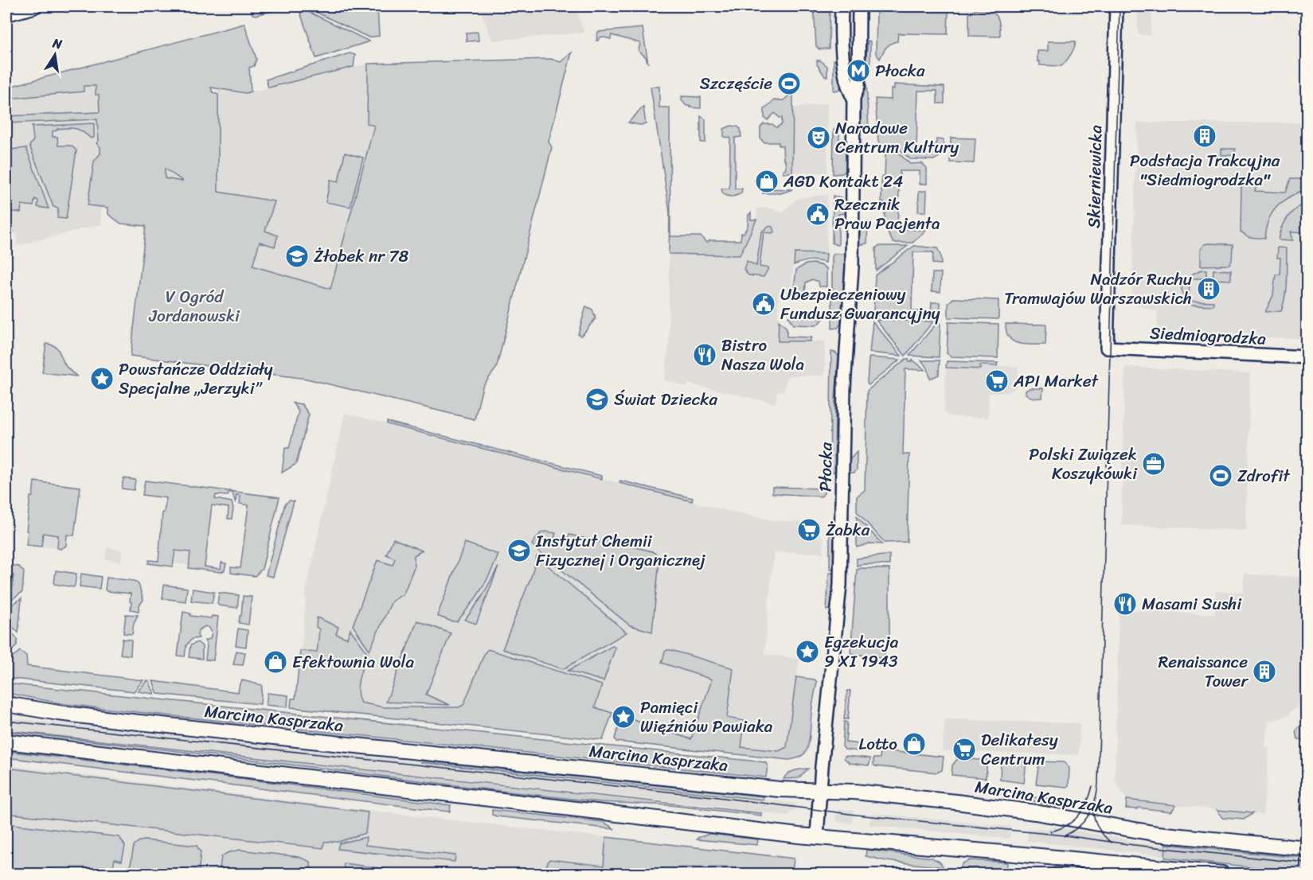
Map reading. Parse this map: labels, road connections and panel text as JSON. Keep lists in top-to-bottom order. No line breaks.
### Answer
{"streets":{"main road":["Marcina Kasprzaka"],"street":["Skierniewicka","Siedmiogrodzka","Płocka"]},"crossings":[["Skierniewicka","Siedmiogrodzka"],["Płocka","Marcina Kasprzaka"]],"parks":["V Ogród Jordanowski"],"places":{"metro station":["Płocka"],"sports":["Szczęście","Zdrofit"],"building":["Podstacja Trakcyjna \"Siedmiogrodzka\"","Nadzór Ruchu Tramwajów Warszawskich","Renaissance Tower"],"theatre":["Narodowe Centrum Kultury"],"shop":["AGD Kontakt 24","Efektownia Wola","Lotto"],"public building":["Rzecznik Praw Pacjenta","Ubezpieczeniowy Fundusz Gwarancyjny"],"school or university":["Żłobek nr 78","Świat Dziecka","Instytut Chemii Fizycznej i Organicznej"],"restaurant":["Bistro Nasza Wola","Masami Sushi"],"place":["Powstańcze Oddziały Specjalne „Jerzyki”","Egzekucja 9 XI 1943","Pamięci Więźniów Pawiaka"],"supermarket":["API Market","Żabka","Delikatesy Centrum"],"office":["Polski Związek Koszykówki"]},"north":"top"}
